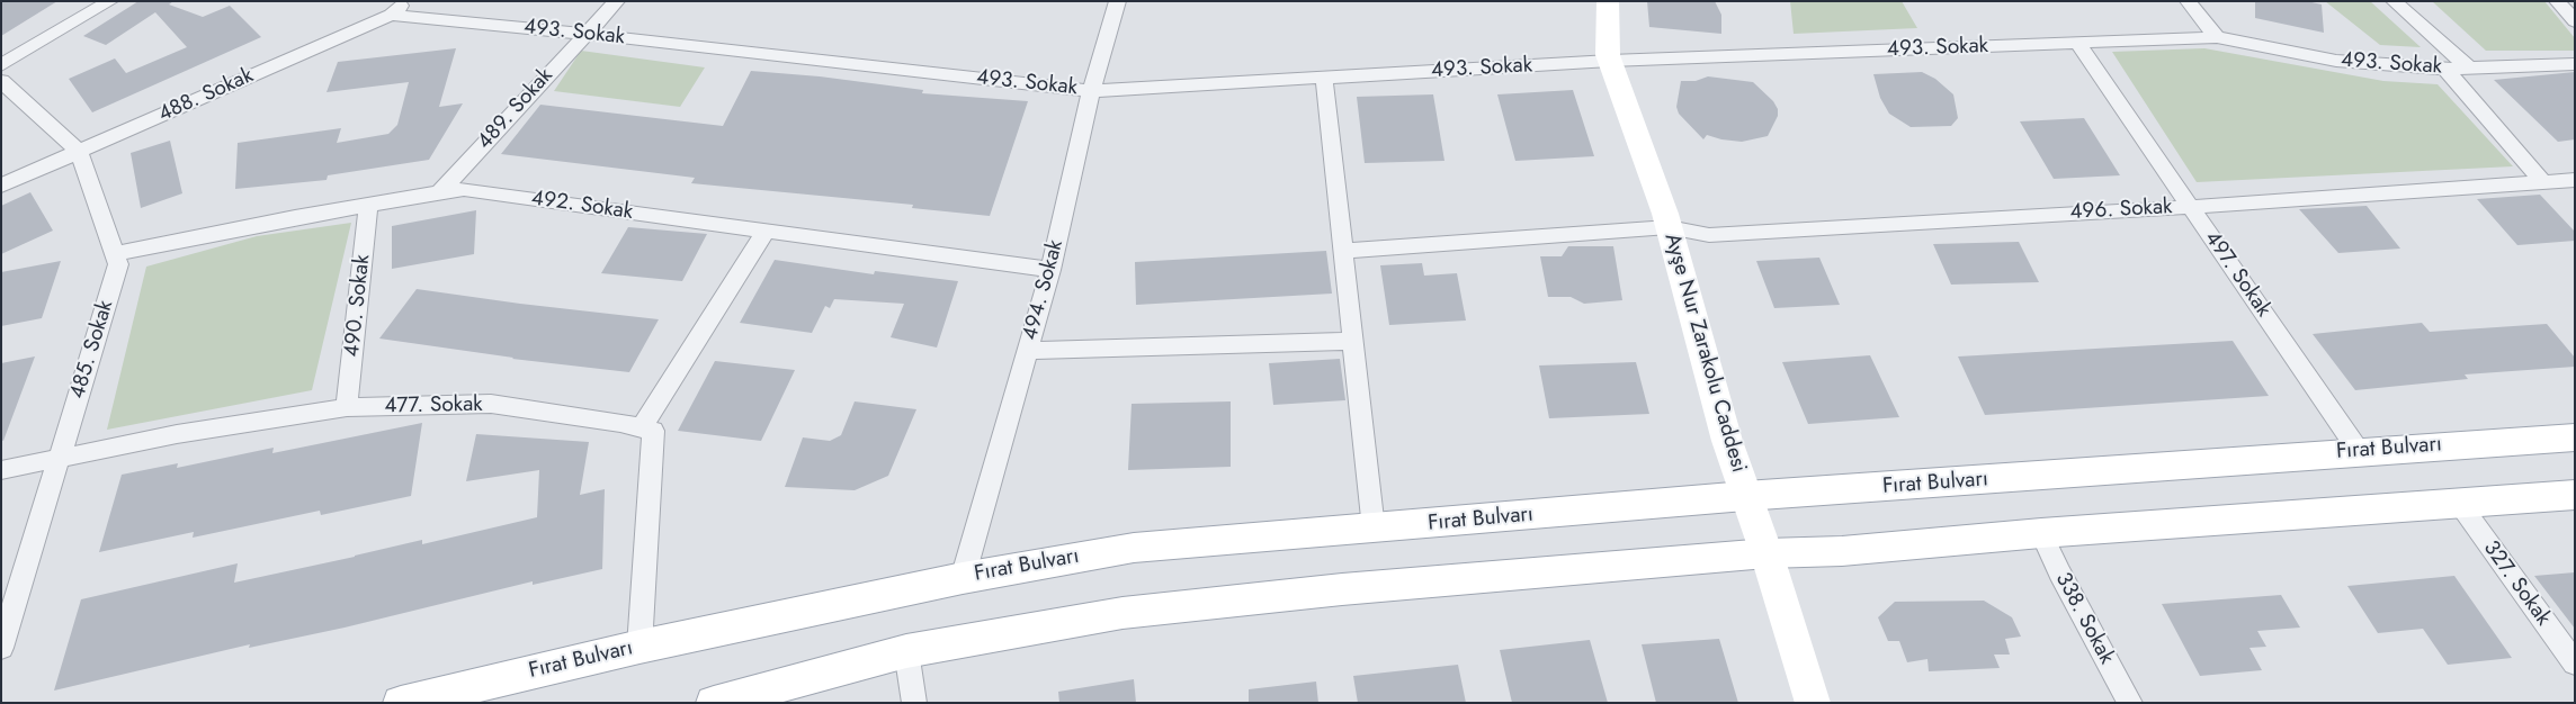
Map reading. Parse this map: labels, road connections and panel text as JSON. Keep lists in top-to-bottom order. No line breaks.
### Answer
{"streets":{"main road":["Fırat Bulvarı"],"street":["493. Sokak","488. Sokak","489. Sokak","492. Sokak","496. Sokak","497. Sokak","494. Sokak","490. Sokak","485. Sokak","Ayşe Nur Zarakolu Caddesi","477. Sokak","327. Sokak","338. Sokak"]},"crossings":[["493. Sokak","488. Sokak"],["493. Sokak","489. Sokak"],["493. Sokak","497. Sokak"],["493. Sokak","494. Sokak"],["493. Sokak","Ayşe Nur Zarakolu Caddesi"],["488. Sokak","485. Sokak"],["489. Sokak","492. Sokak"],["492. Sokak","494. Sokak"],["492. Sokak","490. Sokak"],["492. Sokak","485. Sokak"],["496. Sokak","497. Sokak"],["496. Sokak","Ayşe Nur Zarakolu Caddesi"],["497. Sokak","Fırat Bulvarı"],["494. Sokak","Fırat Bulvarı"],["490. Sokak","477. Sokak"],["485. Sokak","477. Sokak"],["Ayşe Nur Zarakolu Caddesi","Fırat Bulvarı"]]}
